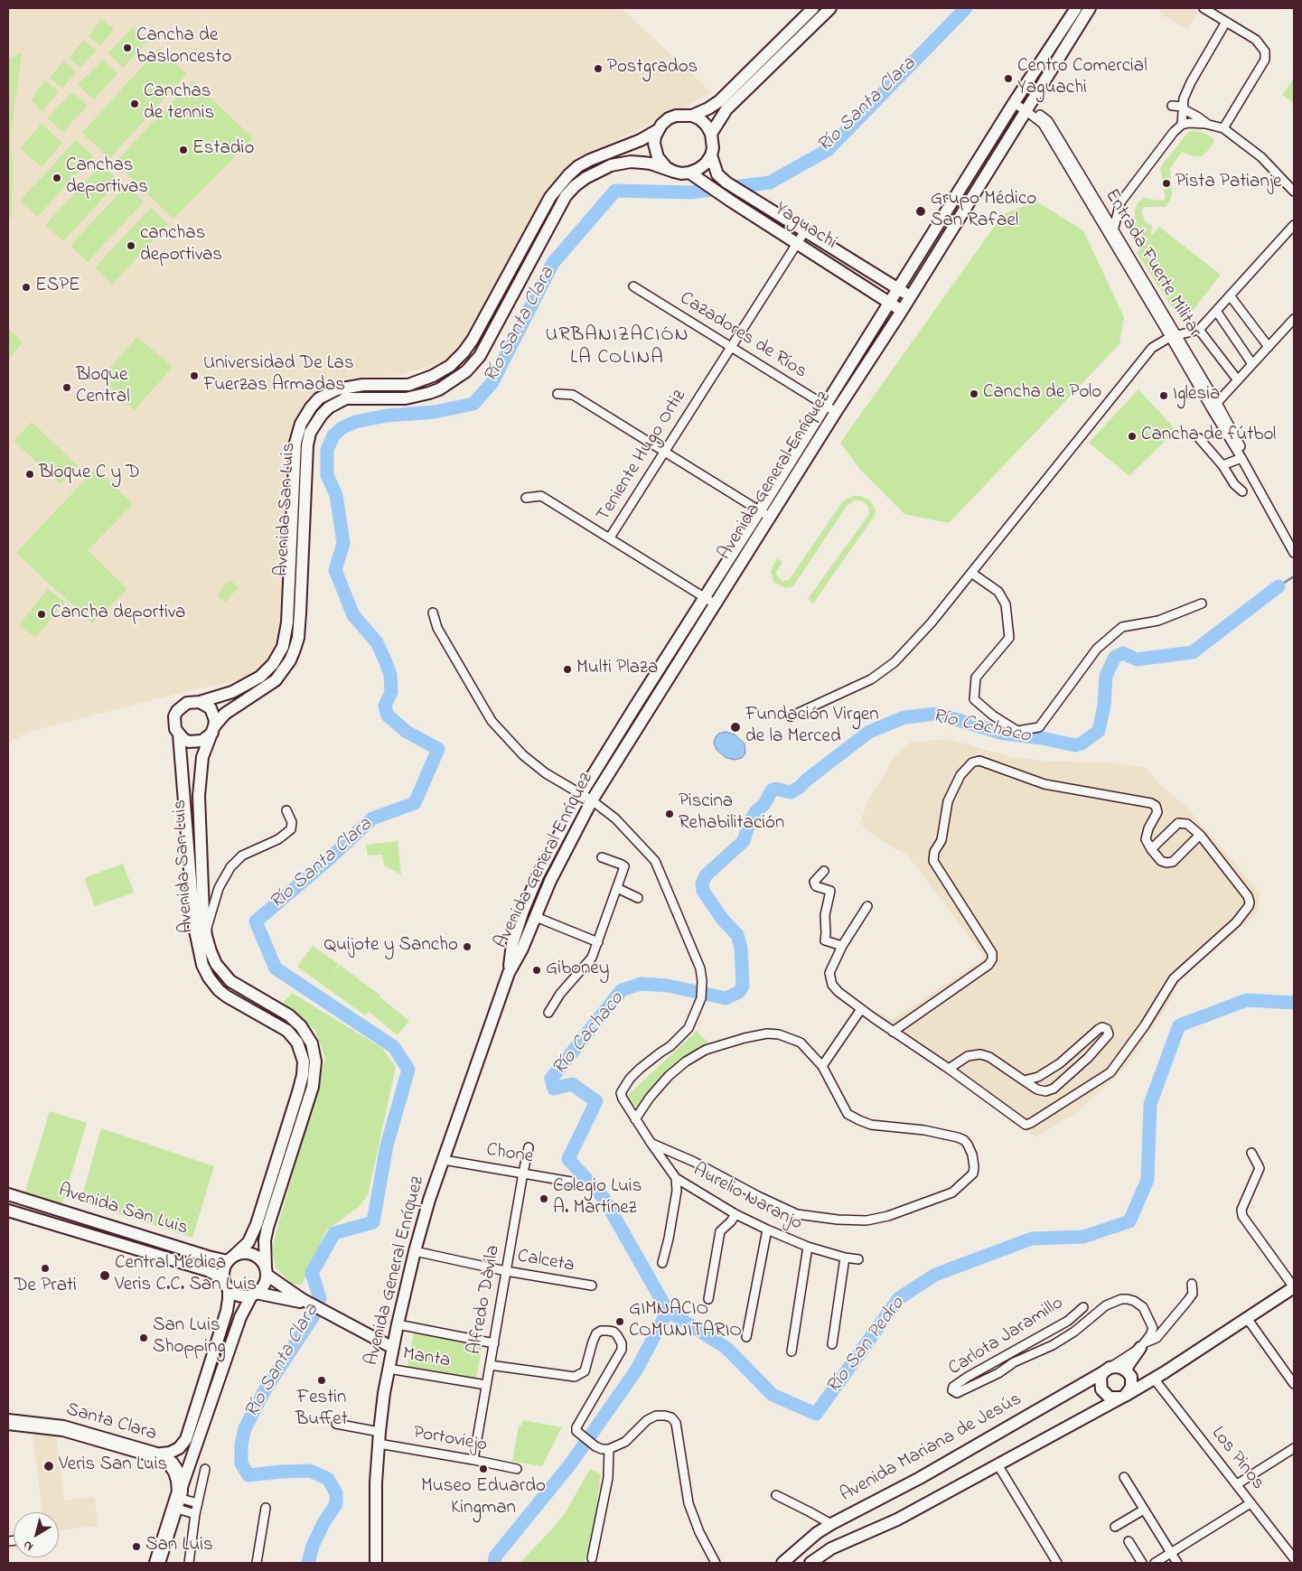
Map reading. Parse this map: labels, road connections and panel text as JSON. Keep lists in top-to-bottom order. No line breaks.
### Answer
{"streets":{"highway":["Santa Clara"],"street":["Yaguachi","Entrada Fuerte Militar","Cazadores de Ríos","Teniente Hugo Ortiz","Avenida General Enríquez","Avenida San Luis","Chone","Aurelio Naranjo","Calceta","Alfredo Dàvila","Carlota Jaramillo","Manta","Portoviejo","Avenida Mariana de Jesús","Los Pinos"]},"crossings":[["Yaguachi","Teniente Hugo Ortiz"],["Yaguachi","Avenida General Enríquez"],["Yaguachi","Avenida San Luis"],["Entrada Fuerte Militar","Avenida General Enríquez"],["Cazadores de Ríos","Teniente Hugo Ortiz"],["Cazadores de Ríos","Avenida General Enríquez"],["Avenida General Enríquez","Chone"],["Avenida General Enríquez","Aurelio Naranjo"],["Avenida General Enríquez","Calceta"],["Avenida General Enríquez","Manta"],["Avenida General Enríquez","Portoviejo"],["Chone","Alfredo Dàvila"],["Calceta","Alfredo Dàvila"],["Alfredo Dàvila","Manta"],["Alfredo Dàvila","Portoviejo"]],"districts":["URBANIZACIÓN LA COLINA"],"water":["Río Santa Clara","Río Cachaco","Río San Pedro"],"places":["Cancha de basloncesto","Postgrados","Centro Comercial Yaguachi","Canchas de tennis","Estadio","Canchas deportivas","Pista Patianje","Grupo Médico San Rafael","canchas deportivas","ESPE","Universidad De Las Fuerzas Armadas","Bloque Central","Cancha de Polo","Iglesia","Cancha de fútbol","Bloque C y D","Cancha deportiva","Multi Plaza","Fundación Virgen de la Merced","Piscina Rehabilitación","Quijote y Sancho","Giboney","Colegio Luis A. Martínez","De Prati","Central Médica Veris C.C. San Luis","GIMNACIO COMUNITARIO","San Luis Shopping","Festin Buffet","Veris San Luis","Museo Eduardo Kingman","San Luis"],"north":"bottom left"}
